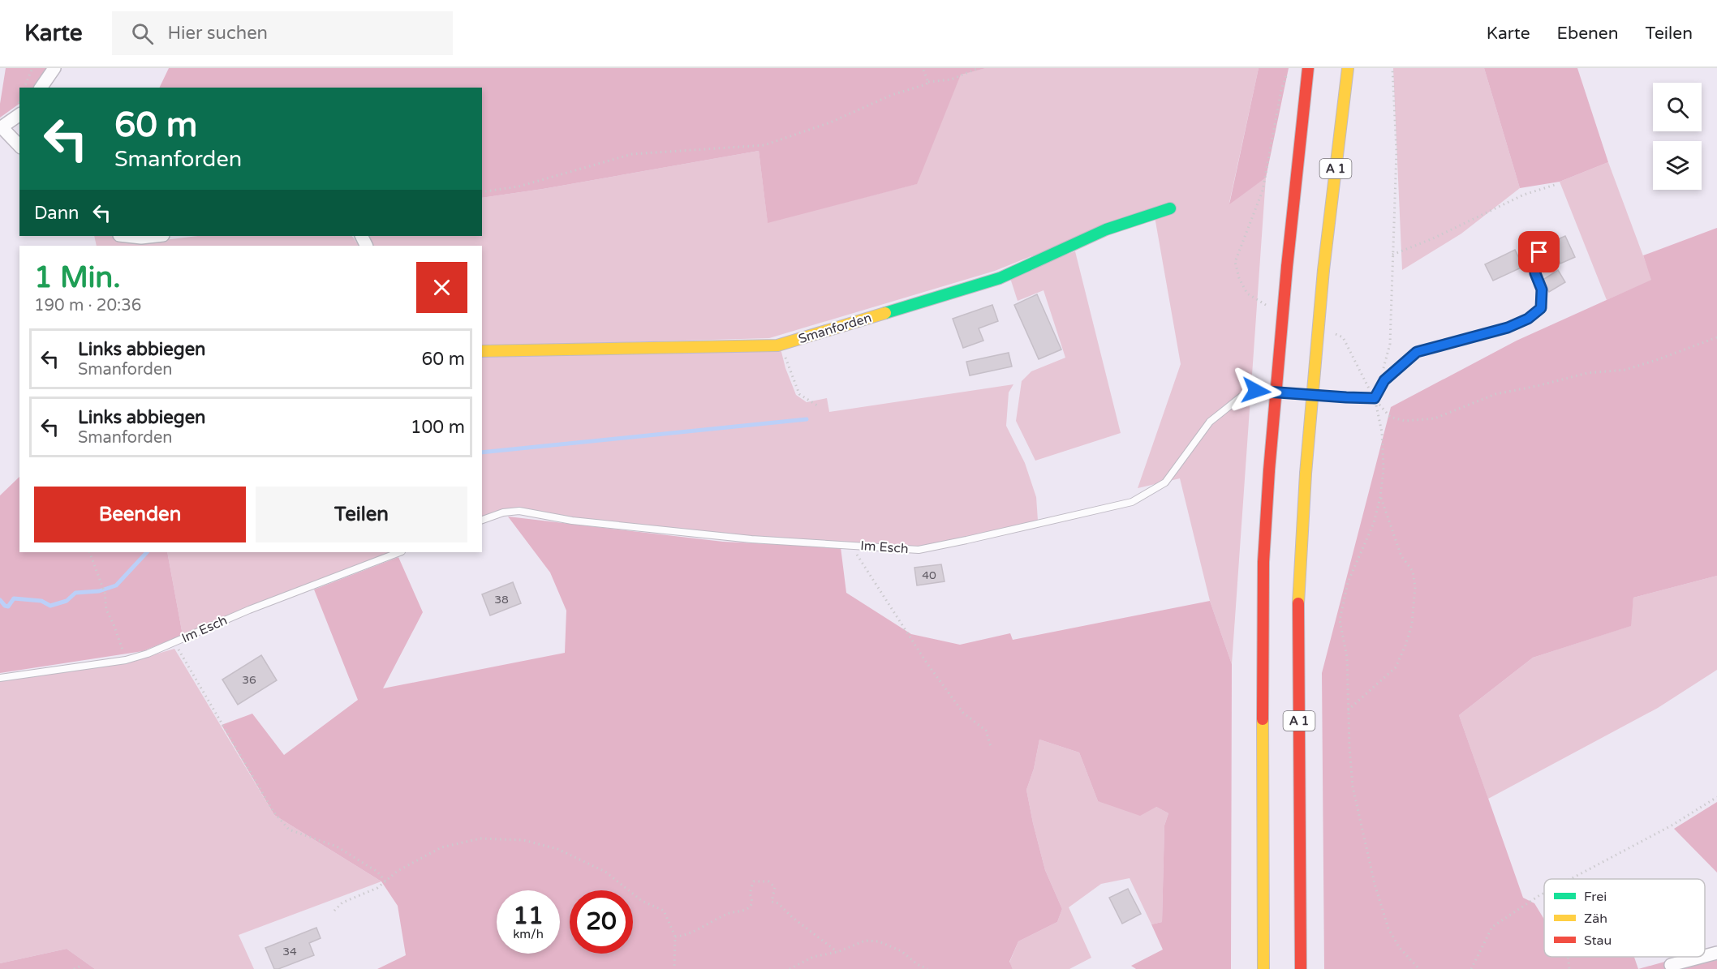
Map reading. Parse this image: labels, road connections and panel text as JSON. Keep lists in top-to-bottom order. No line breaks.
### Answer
{"streets":{"main road":["A 1","Smanforden"],"lane":["Im Esch"]},"house_numbers":["40","38","36","34"],"legend":["Frei","Zäh","Stau"],"page":{"header":"Karte","search":"Hier suchen","nav":["Karte","Ebenen","Teilen"],"turn":["60 m","Smanforden"],"then":"Dann","heading":["1 Min.","190 m · 20:36"],"list":[{"name":"Links abbiegen","note":"Smanforden","value":"60 m"},{"name":"Links abbiegen","note":"Smanforden","value":"100 m"}],"buttons":["Beenden","Teilen"],"speed":"11 km/h","limit":"20"}}
